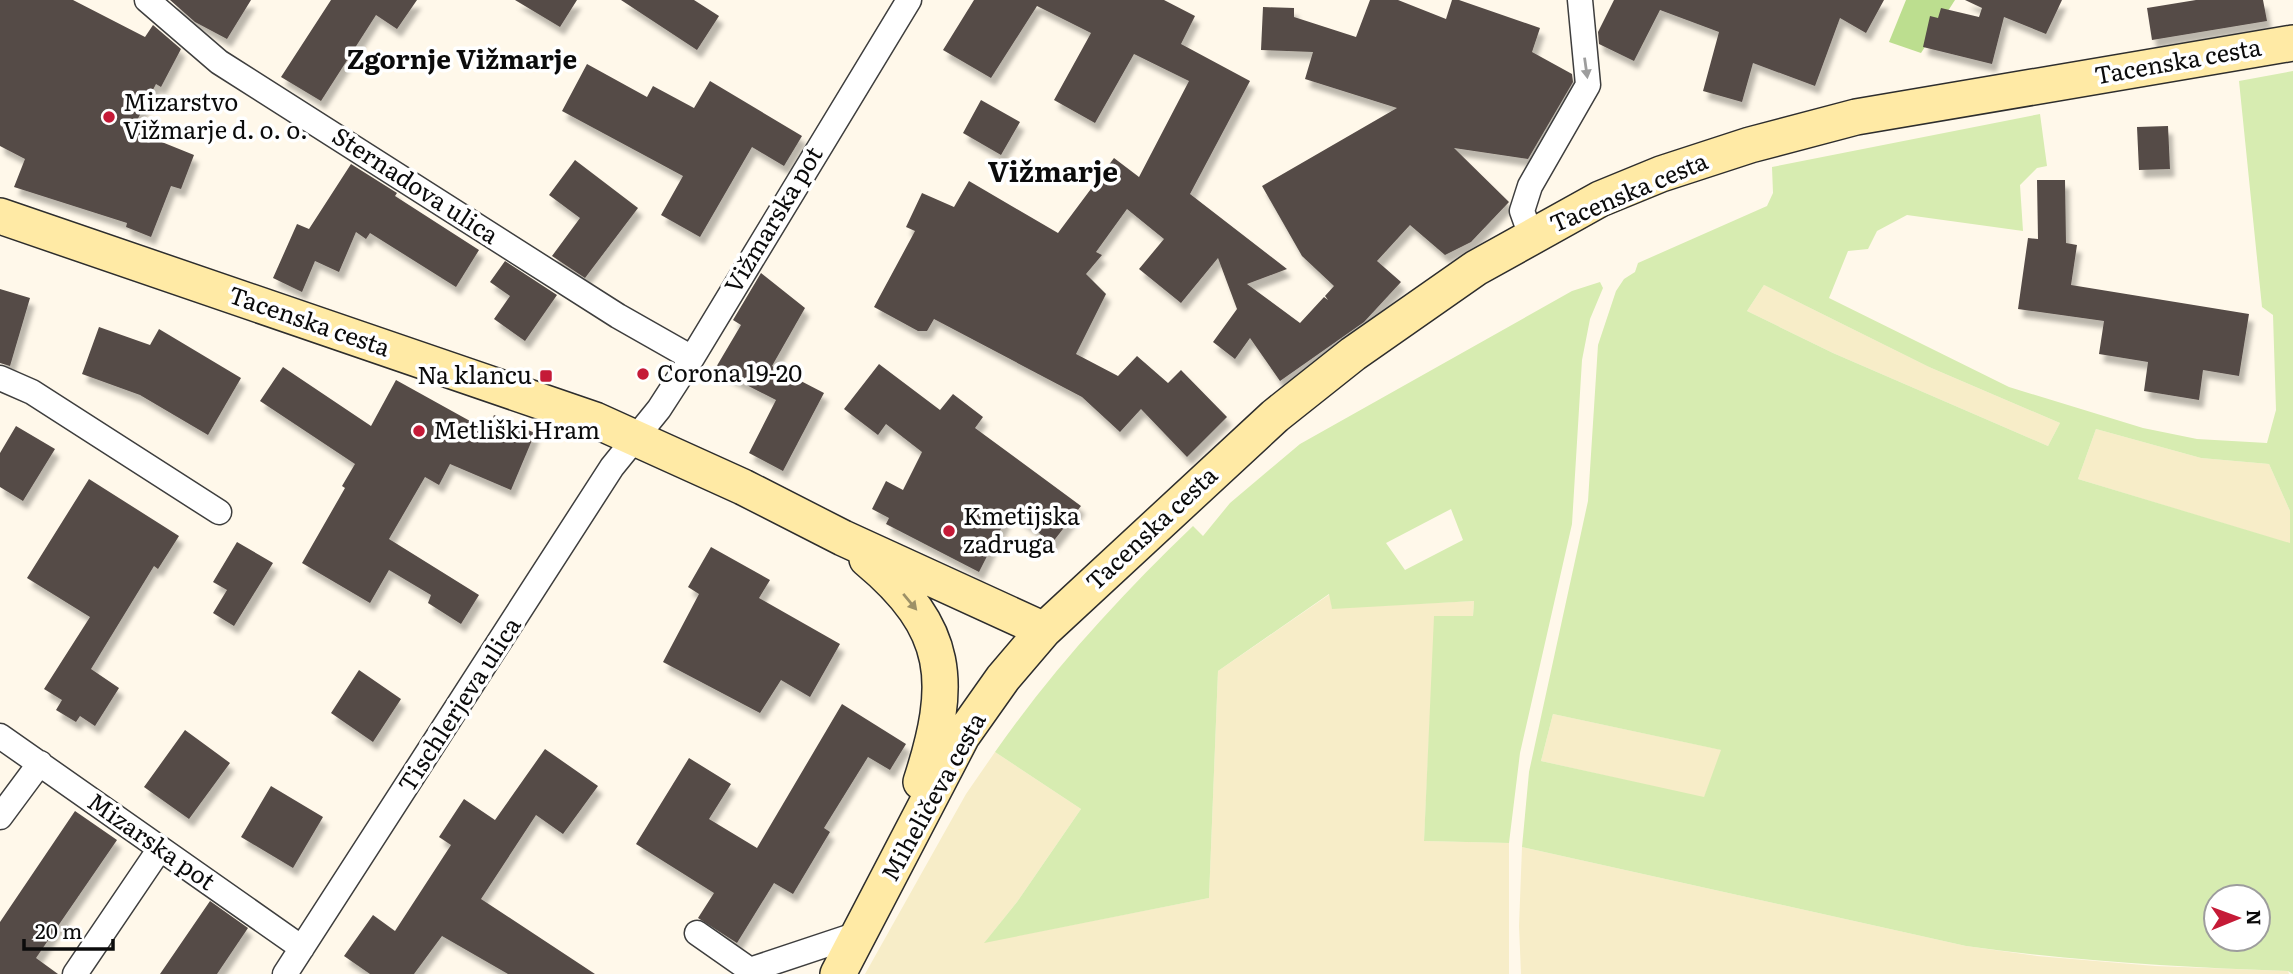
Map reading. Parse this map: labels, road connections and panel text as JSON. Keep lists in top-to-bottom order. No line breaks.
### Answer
{"streets":{"main road":["Tacenska cesta","Miheličeva cesta"],"street":["Sternadova ulica","Vižmarska pot","Tischlerjeva ulica","Mizarska pot"]},"crossings":[["Tacenska cesta","Vižmarska pot"],["Tacenska cesta","Tischlerjeva ulica"],["Tacenska cesta","Miheličeva cesta"],["Sternadova ulica","Vižmarska pot"],["Vižmarska pot","Tischlerjeva ulica"],["Tischlerjeva ulica","Mizarska pot"]],"districts":["Zgornje Vižmarje","Vižmarje"],"places":{"other":["Mizarstvo Vižmarje d. o. o.","Corona 19-20","Metliški Hram","Kmetijska zadruga"],"transit":["Na klancu"]},"scale_bar":"20 m","north":"right"}
